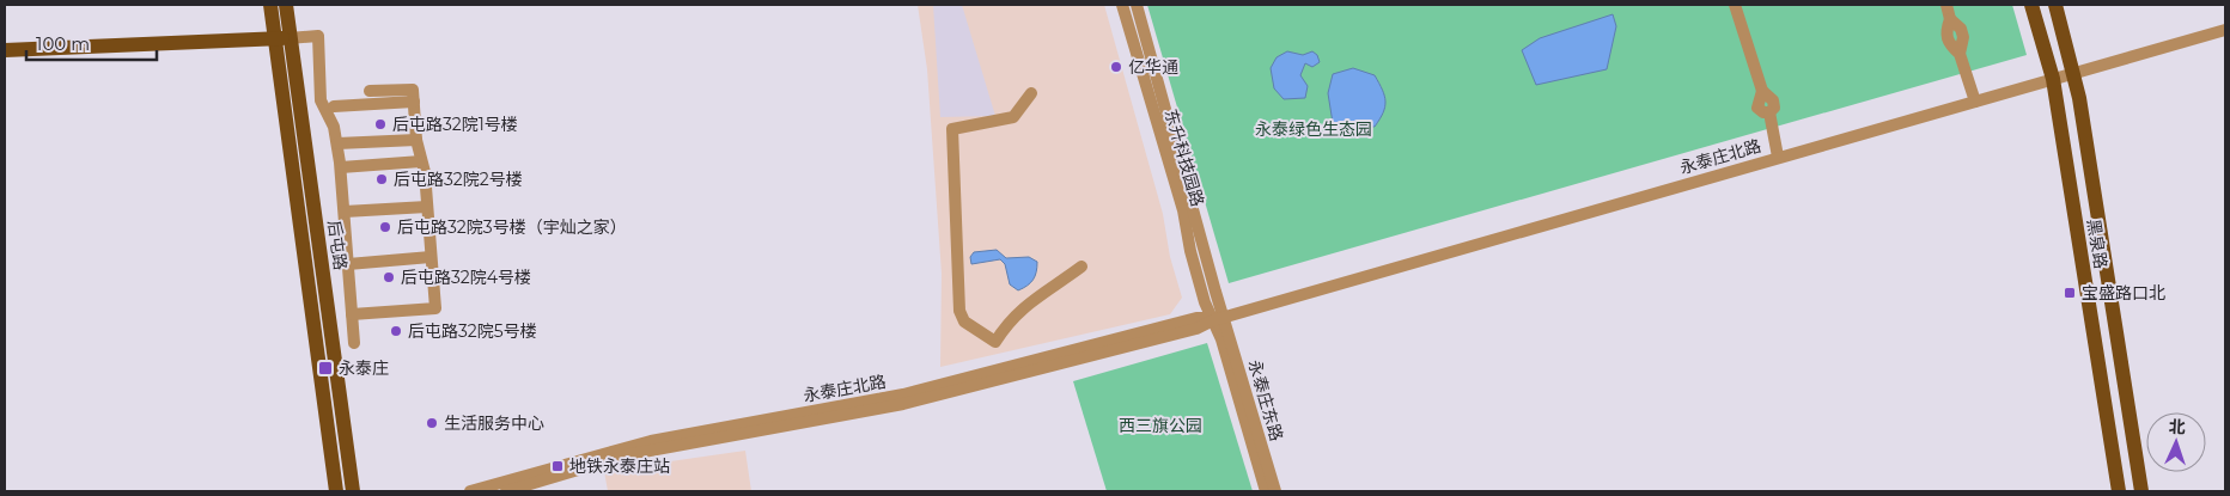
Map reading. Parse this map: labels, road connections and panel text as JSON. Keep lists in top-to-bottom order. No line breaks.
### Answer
{"streets":{"main road":["黑泉路","后屯路"],"street":["永泰庄北路","东升科技园路","永泰庄东路"]},"crossings":[["永泰庄北路","东升科技园路"],["永泰庄北路","黑泉路"],["永泰庄北路","永泰庄东路"],["东升科技园路","永泰庄东路"]],"parks":["永泰绿色生态园","西三旗公园"],"places":{"other":["亿华通","后屯路32院1号楼","后屯路32院2号楼","后屯路32院3号楼（宇灿之家）","后屯路32院4号楼","后屯路32院5号楼","生活服务中心"],"transit":["宝盛路口北","永泰庄","地铁永泰庄站"]},"scale_bar":"100 m","north":"top"}
